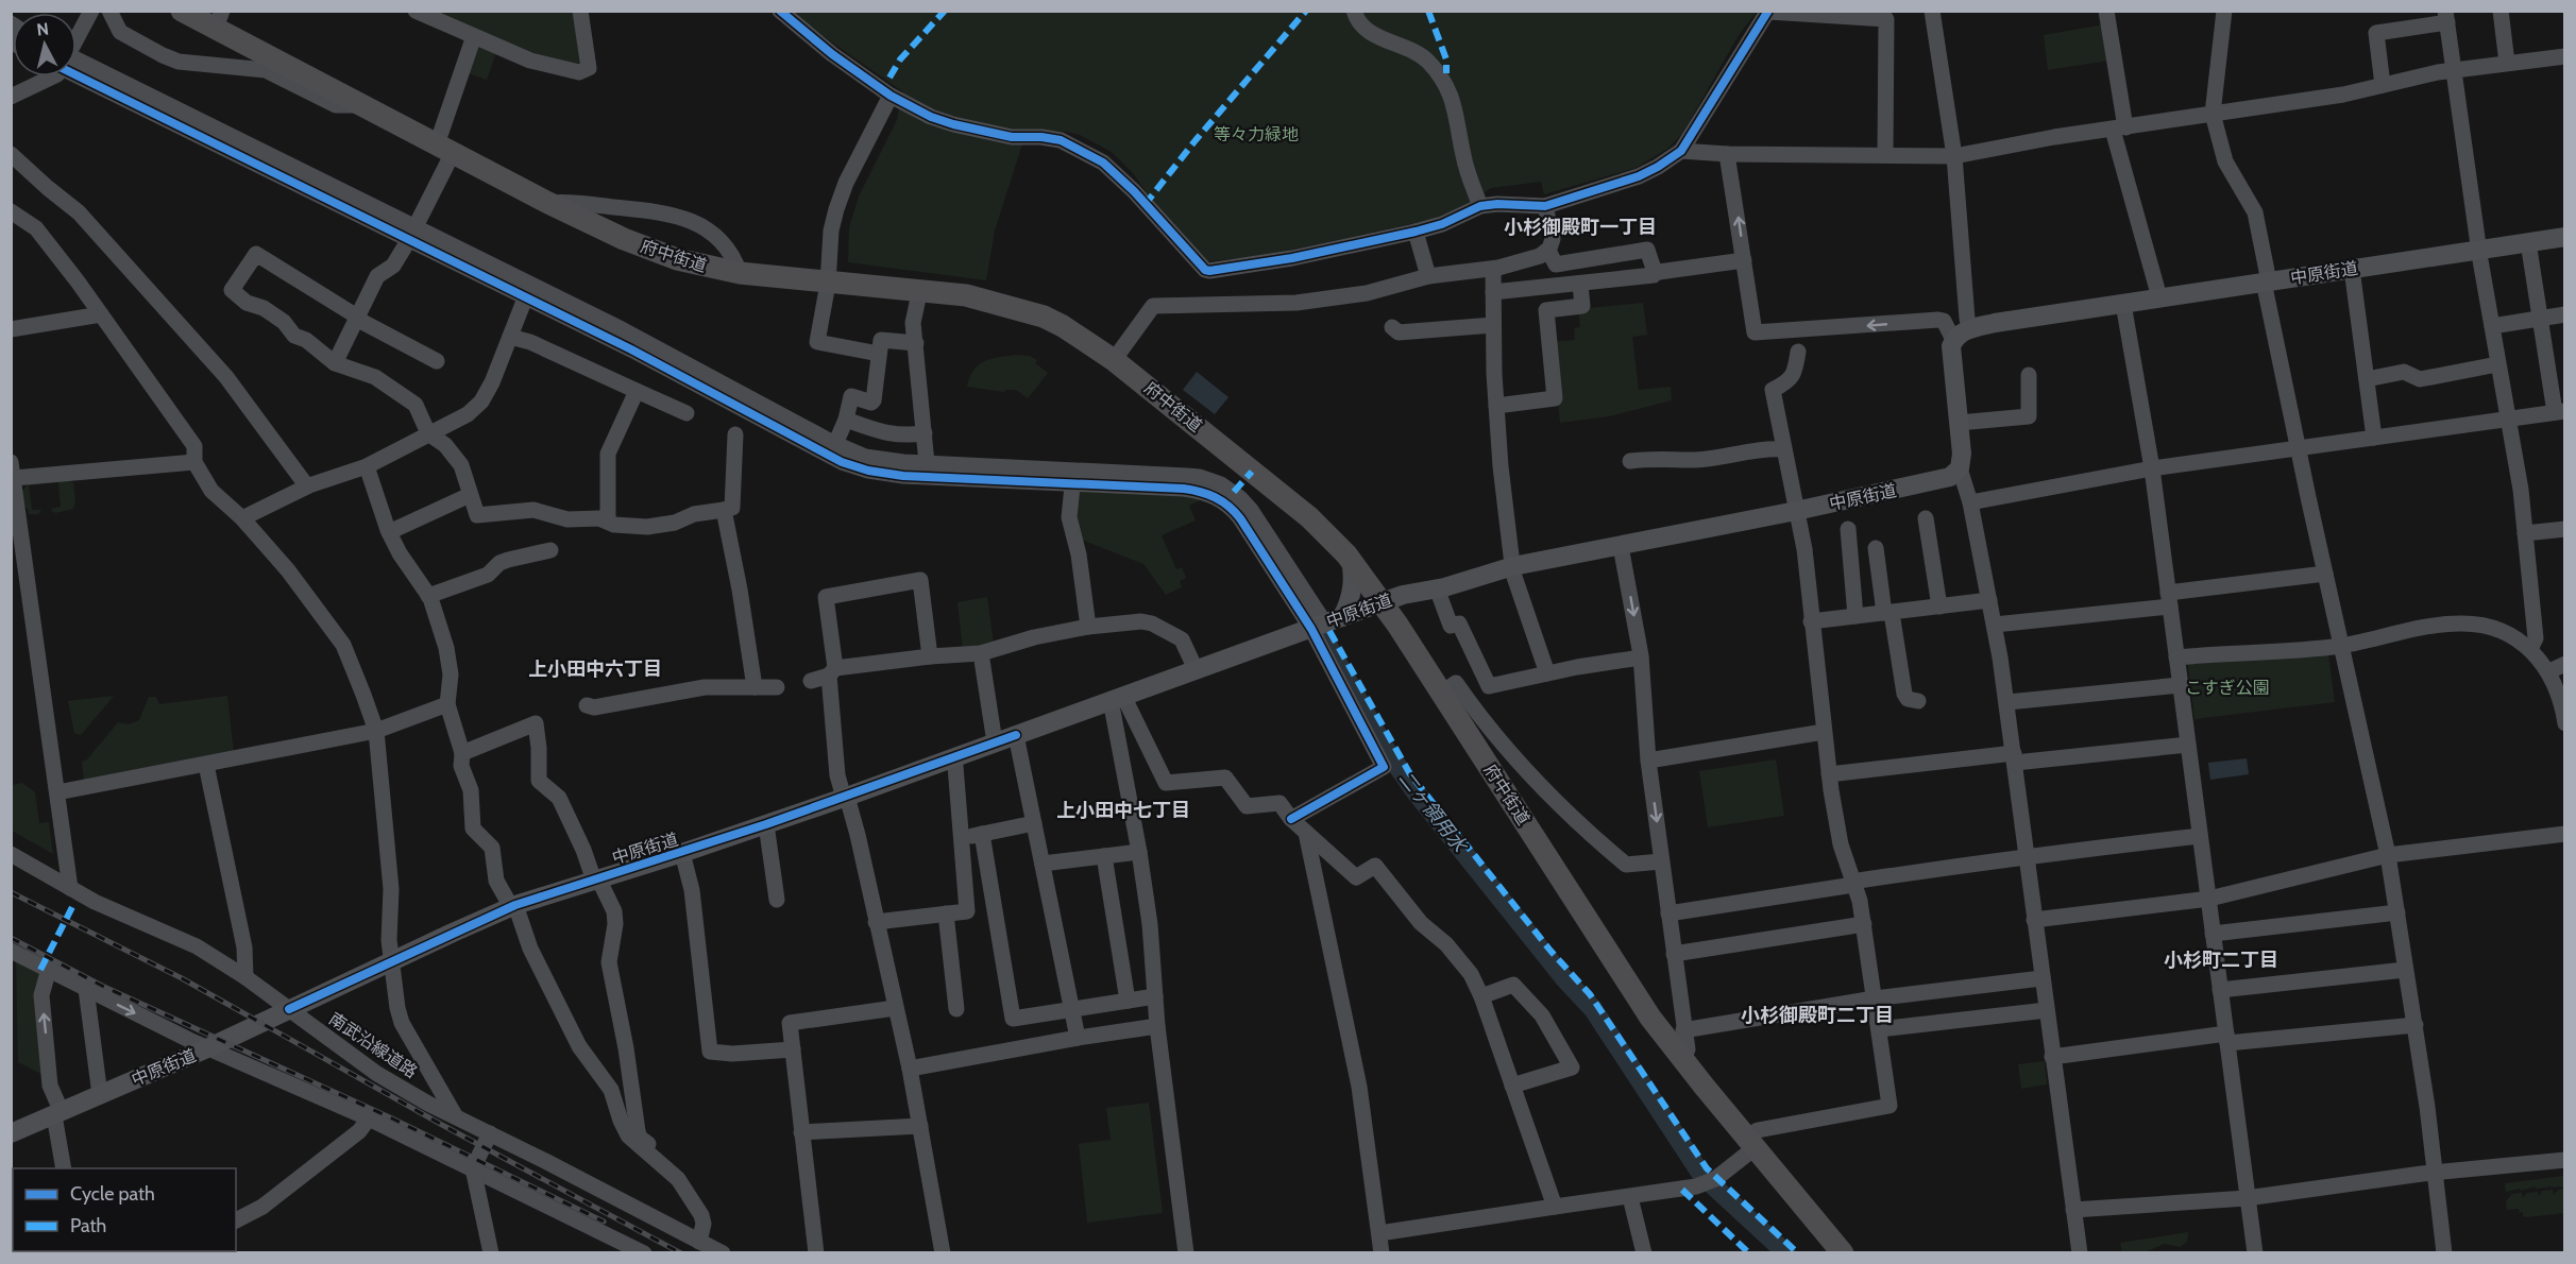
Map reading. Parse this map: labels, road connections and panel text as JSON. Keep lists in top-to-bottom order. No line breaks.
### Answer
{"streets":{"highway":["府中街道"],"main road":["中原街道"],"street":["南武沿線道路"]},"crossings":[["府中街道","中原街道"],["中原街道","南武沿線道路"]],"districts":["小杉御殿町一丁目","上小田中六丁目","上小田中七丁目","小杉町二丁目","小杉御殿町二丁目"],"water":["二ヶ領用水"],"parks":["等々力緑地","こすぎ公園"],"legend":["Cycle path","Path"],"north":"top"}
